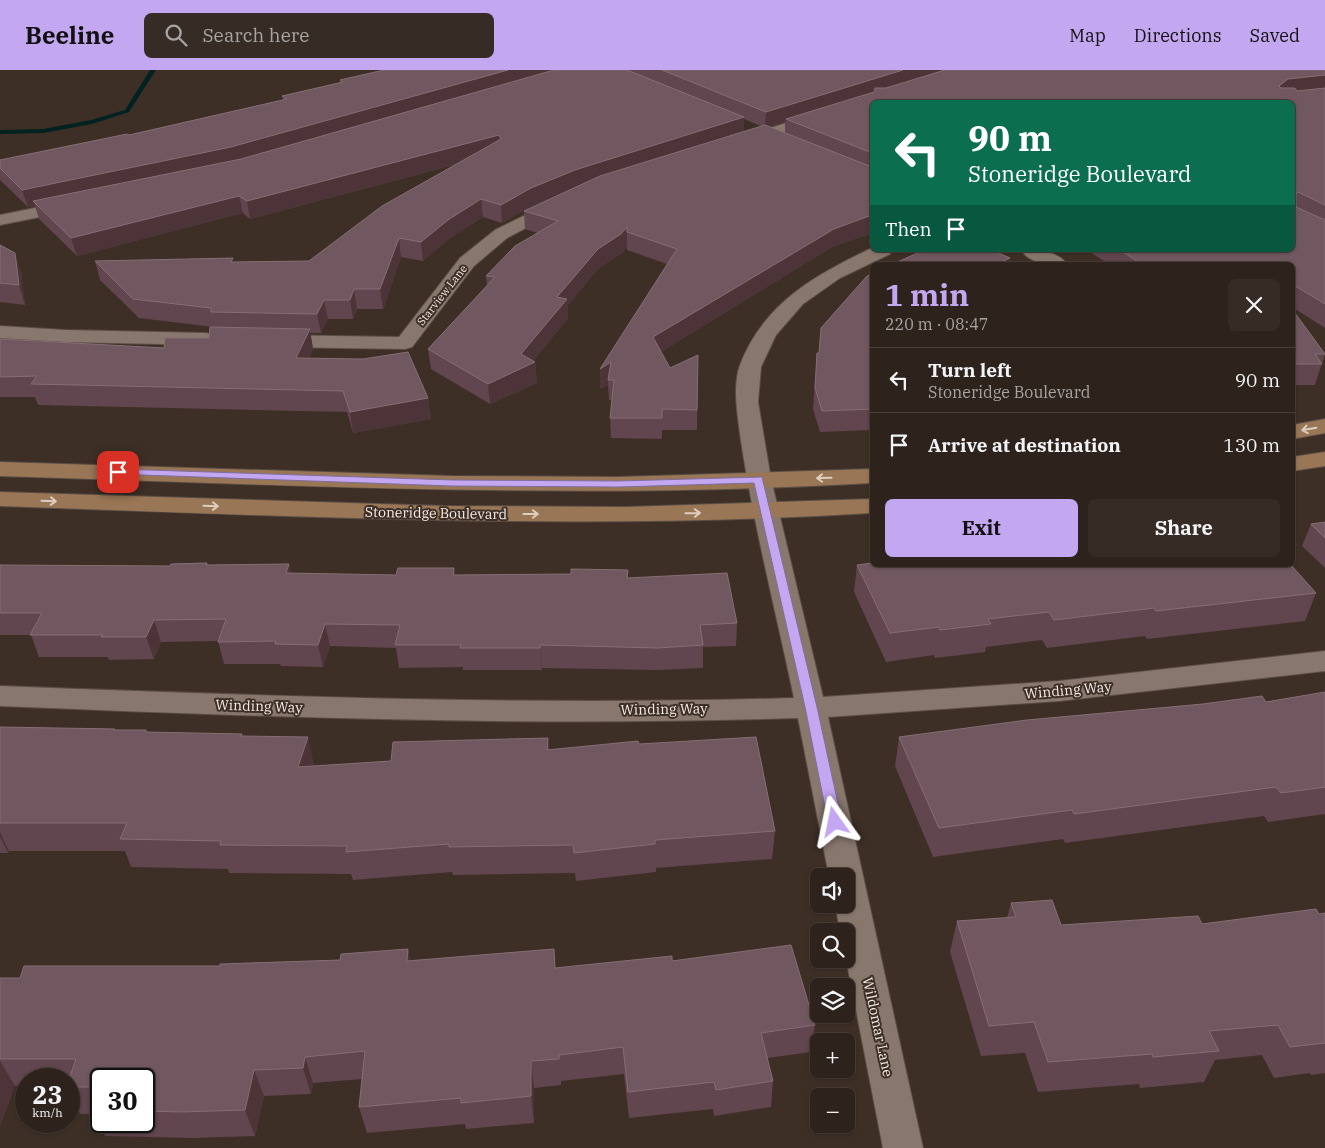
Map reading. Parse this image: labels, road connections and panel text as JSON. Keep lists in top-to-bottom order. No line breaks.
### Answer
{"streets":{"street":["Starview Lane","Stoneridge Boulevard","Winding Way","Wildomar Lane"]},"crossings":[["Stoneridge Boulevard","Wildomar Lane"],["Winding Way","Wildomar Lane"]],"page":{"header":"Beeline","search":"Search here","nav":["Map","Directions","Saved"],"turn":["90 m","Stoneridge Boulevard"],"then":"Then","heading":["1 min","220 m · 08:47"],"list":[{"name":"Turn left","note":"Stoneridge Boulevard","value":"90 m"},{"name":"Arrive at destination","value":"130 m"}],"buttons":["Exit","Share"],"map_buttons":["+","−"],"speed":"23 km/h","limit":"30"}}
